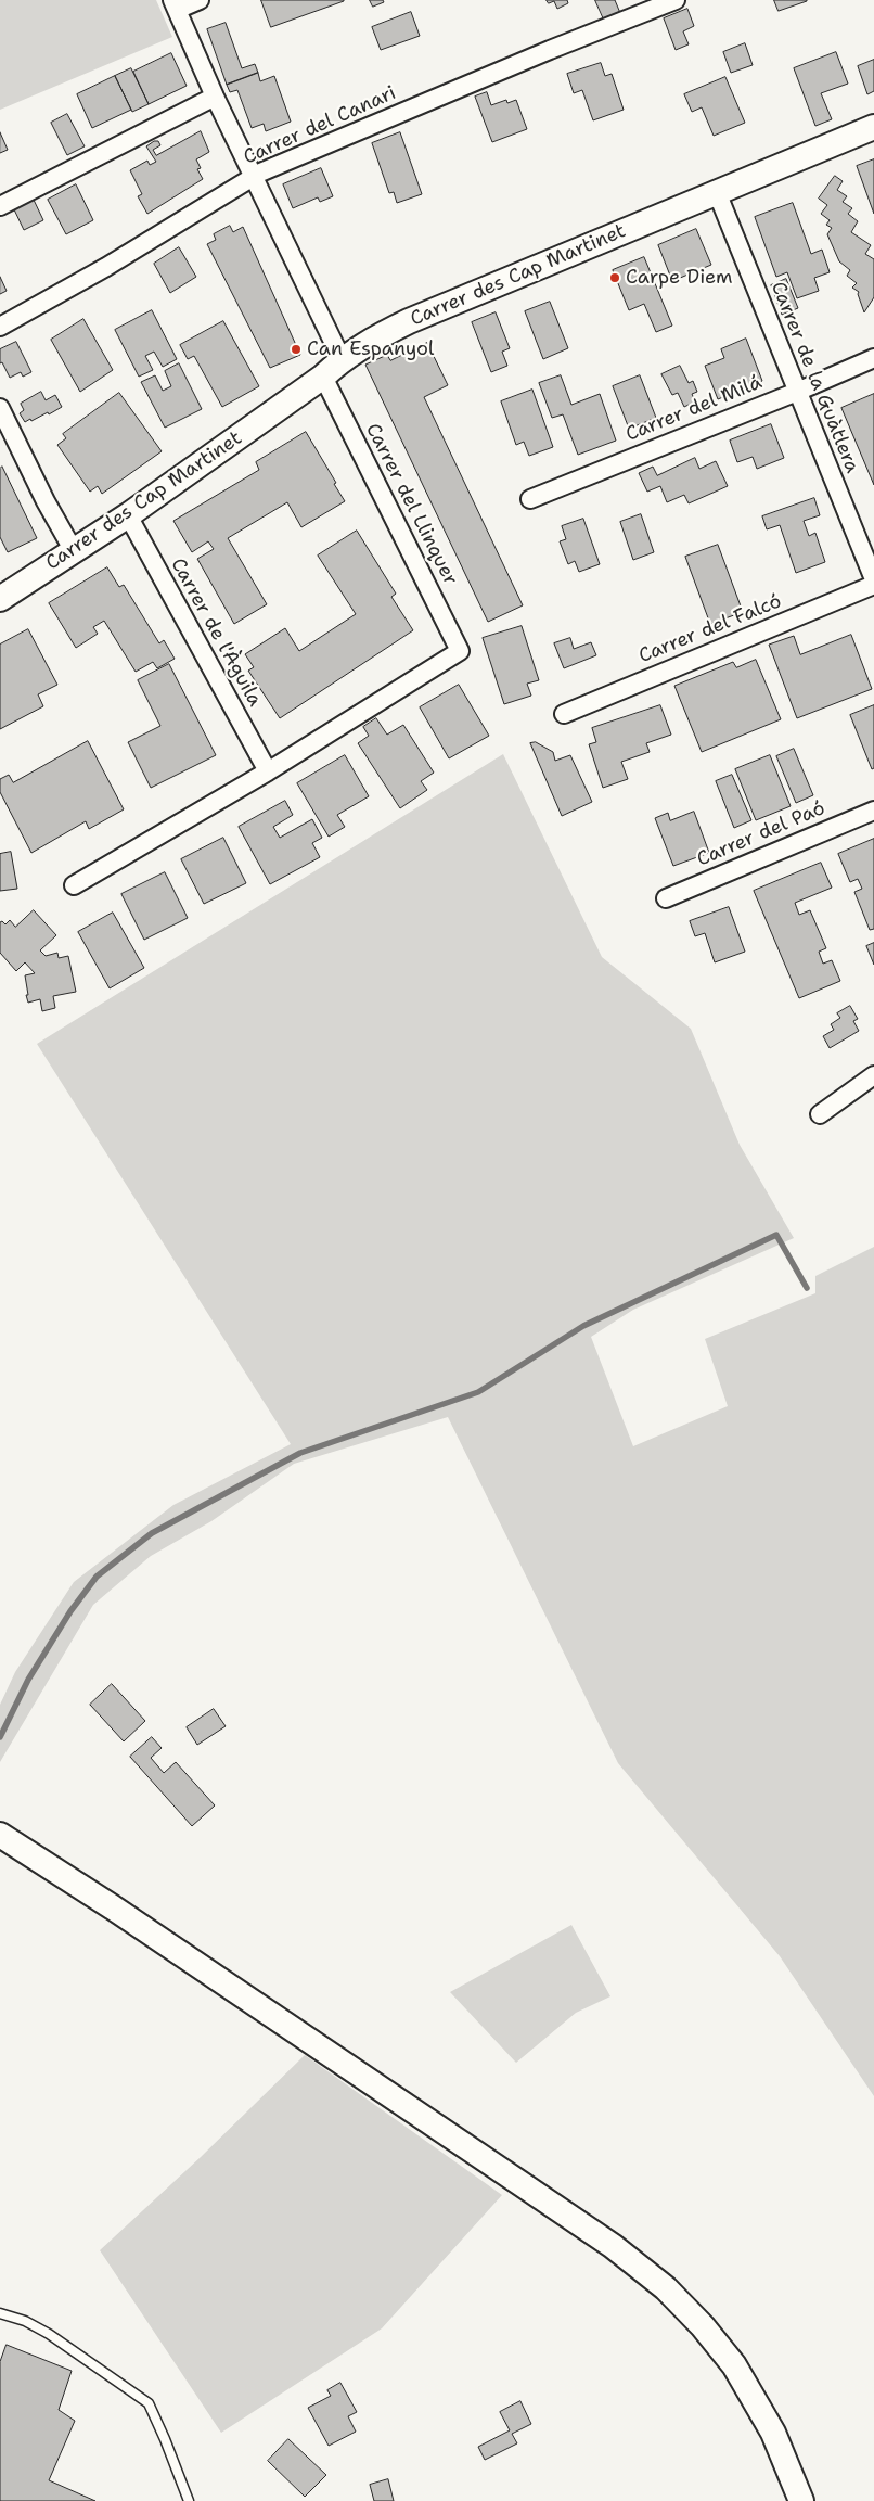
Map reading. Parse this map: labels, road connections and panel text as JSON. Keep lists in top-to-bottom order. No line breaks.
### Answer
{"streets":{"street":["Carrer del Canari","Carrer des Cap Martinet","Carrer de la Guàtlera","Carrer del Milá","Carrer del Llinquer","Carrer del Falcó","Carrer de l'Àguila","Carrer del Paó"]},"crossings":[["Carrer des Cap Martinet","Carrer de la Guàtlera"],["Carrer des Cap Martinet","Carrer del Llinquer"],["Carrer des Cap Martinet","Carrer de l'Àguila"],["Carrer de la Guàtlera","Carrer del Milá"],["Carrer del Llinquer","Carrer de l'Àguila"]],"places":["Carpe Diem","Can Espanyol"]}
